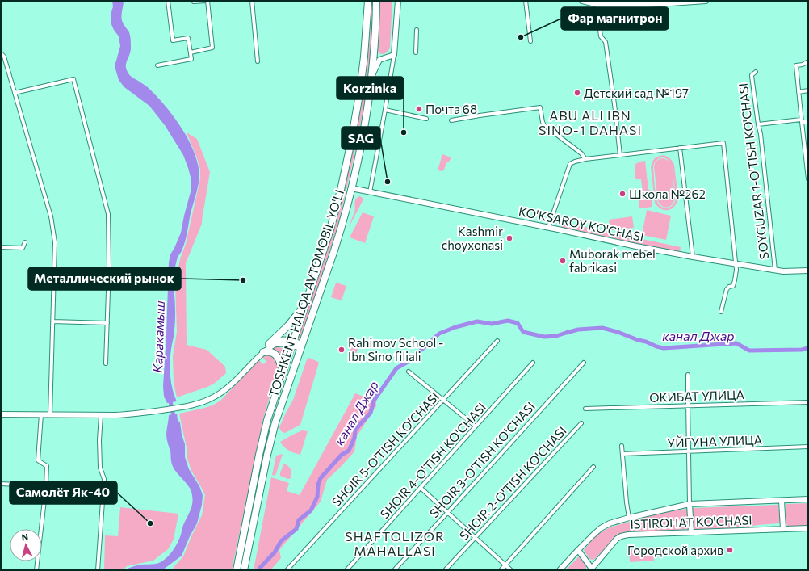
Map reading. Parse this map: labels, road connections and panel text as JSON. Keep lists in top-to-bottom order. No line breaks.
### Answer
{"streets":{"highway":["TOSHKENT HALQA AVTOMOBIL YO'LI"],"main road":["KO'KSAROY KO'CHASI","ISTIROHAT KO'CHASI"],"street":["SOYGUZAR 1-O'TISH KO'CHASI","ОКИБАТ УЛИЦА","УЙГУНА УЛИЦА","SHOIR 5-O'TISH KO'CHASI","SHOIR 3-O'TISH KO'CHASI","SHOIR 4-O'TISH KO'CHASI","SHOIR 2-O'TISH KO'CHASI"]},"crossings":[["SOYGUZAR 1-O'TISH KO'CHASI","KO'KSAROY KO'CHASI"],["KO'KSAROY KO'CHASI","TOSHKENT HALQA AVTOMOBIL YO'LI"]],"districts":["ABU ALI IBN SINO-1 DAHASI","SHAFTOLIZOR MAHALLASI"],"water":["канал Джар","Каракамыш"],"places":["Фар магнитрон","Детский сад №197","Почта 68","Korzinka","SAG","Школа №262","Kashmir choyxonasi","Muborak mebel fabrikasi","Металлический рынок","Rahimov School - Ibn Sino filiali","Самолёт Як-40","Городской архив"],"north":"top"}
